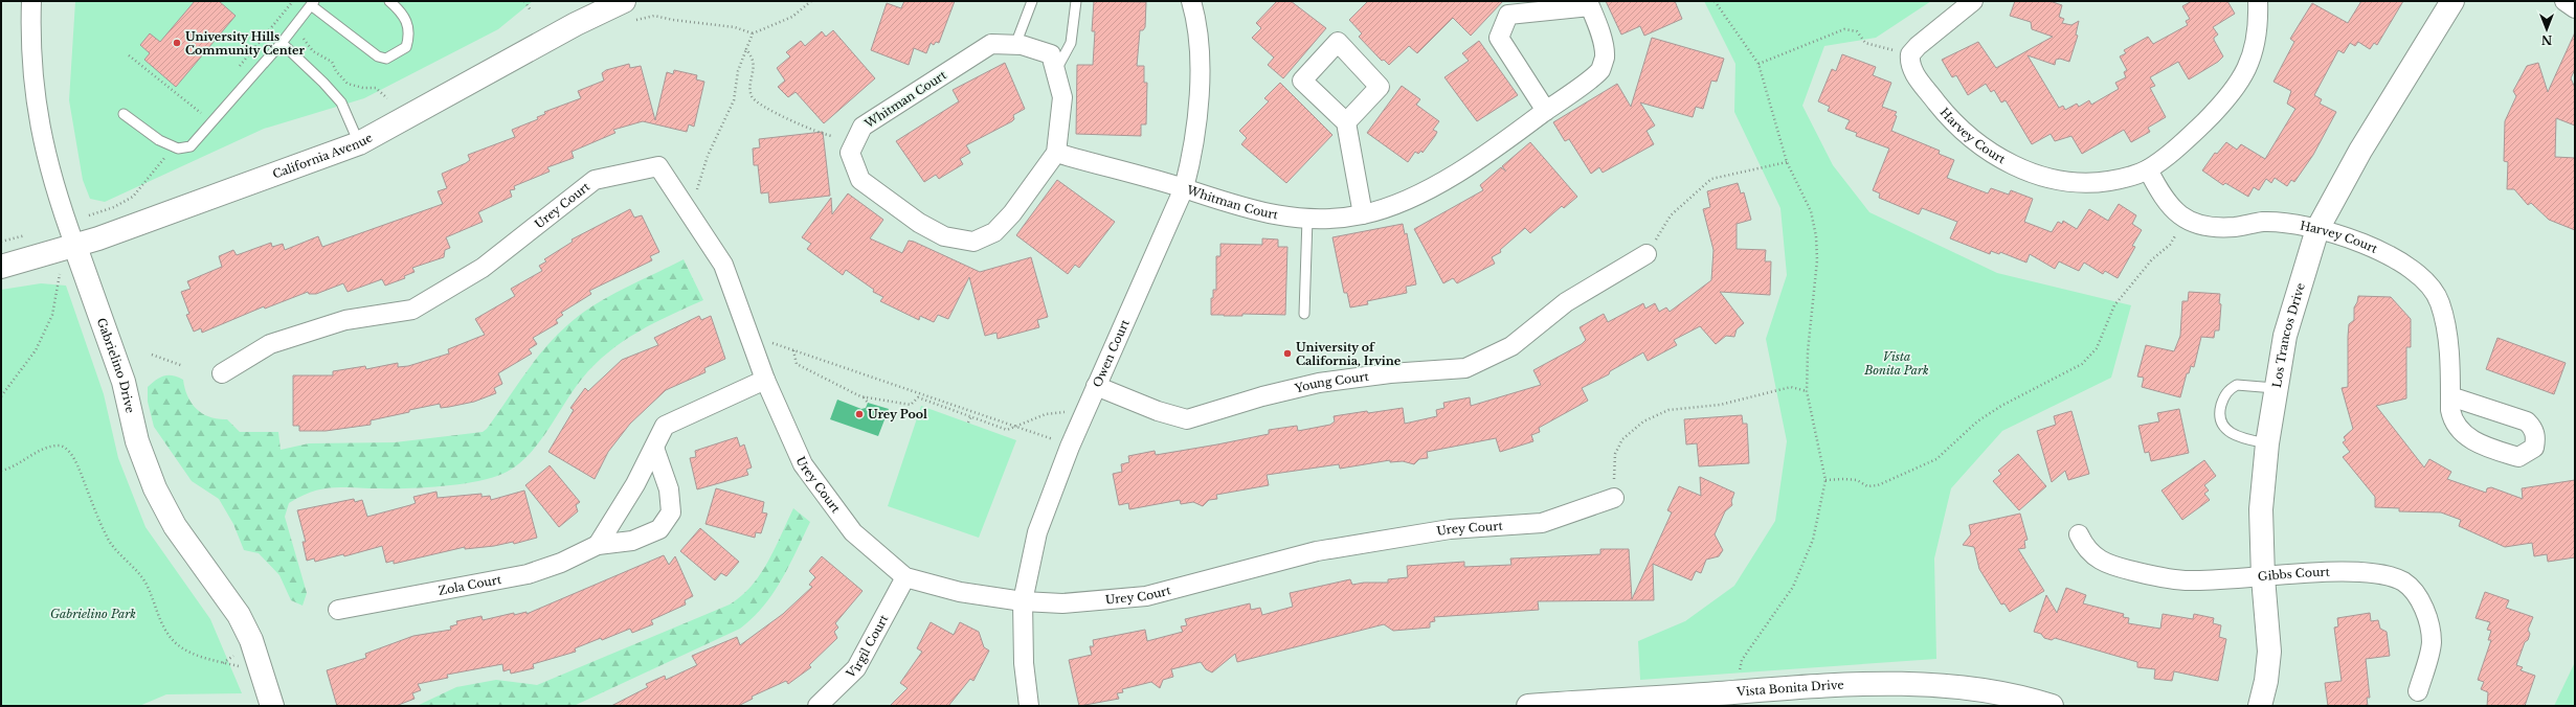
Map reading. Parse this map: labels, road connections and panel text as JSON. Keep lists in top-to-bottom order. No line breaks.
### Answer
{"streets":{"street":["Whitman Court","Harvey Court","California Avenue","Urey Court","Los Trancos Drive","Owen Court","Gabrielino Drive","Young Court","Gibbs Court","Zola Court","Virgil Court","Vista Bonita Drive"]},"crossings":[["Whitman Court","Owen Court"],["Harvey Court","Los Trancos Drive"],["California Avenue","Gabrielino Drive"],["Urey Court","Owen Court"],["Urey Court","Virgil Court"],["Los Trancos Drive","Gibbs Court"],["Owen Court","Young Court"]],"parks":["Vista Bonita Park","Gabrielino Park"],"places":["University Hills Community Center","University of California, Irvine","Urey Pool"],"north":"bottom"}
